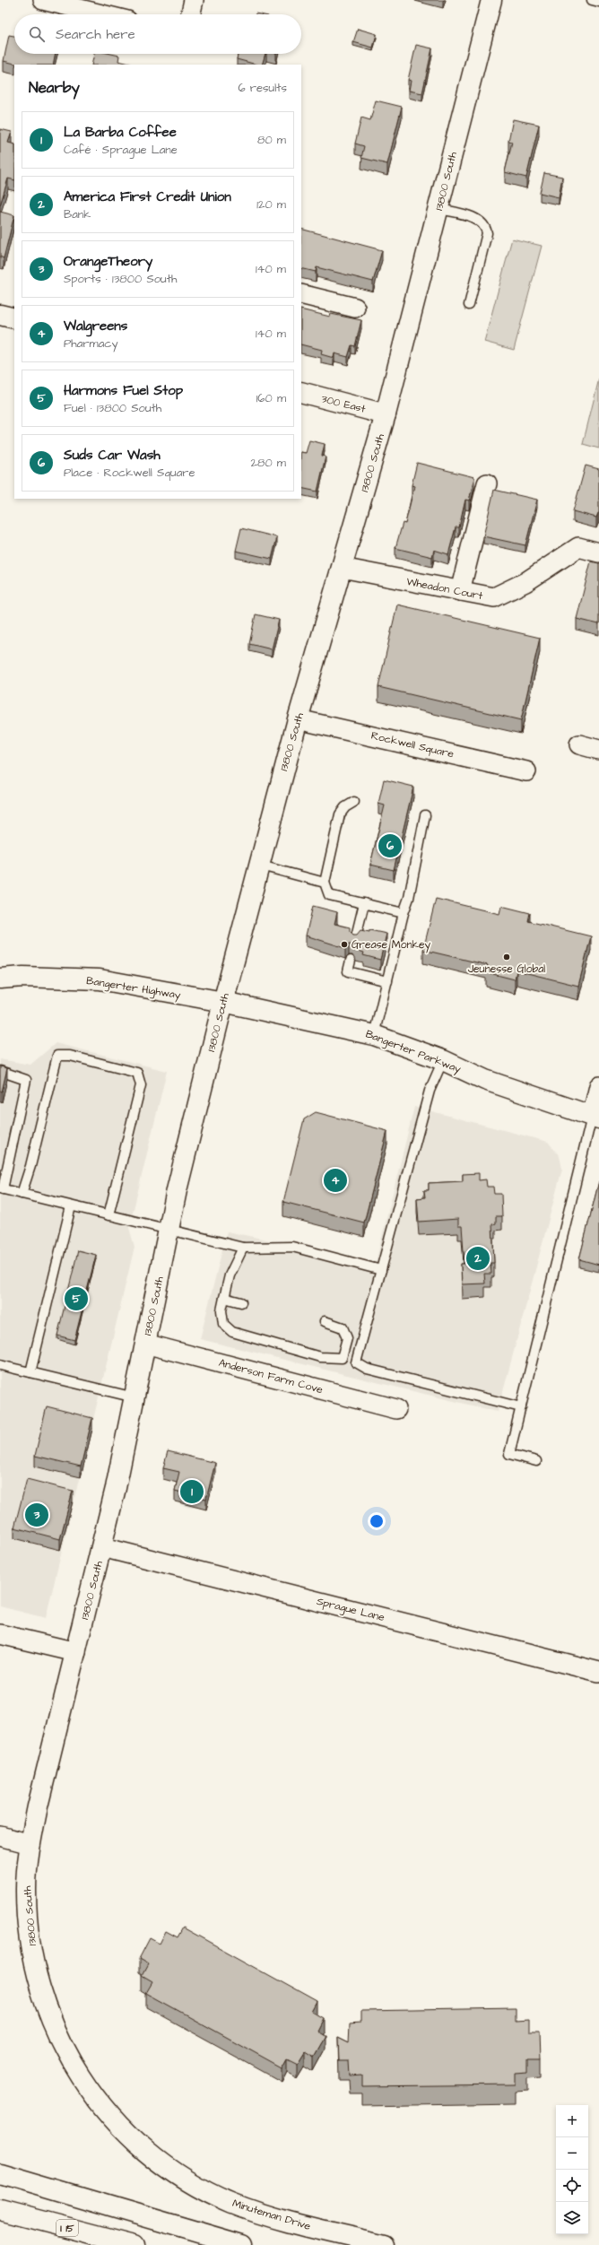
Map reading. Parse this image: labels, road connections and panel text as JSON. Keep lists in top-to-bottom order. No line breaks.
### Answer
{"streets":{"main road":["13800 South","300 East","Bangerter Highway","Bangerter Parkway","Minuteman Drive","I 15"],"street":["Wheadon Court","Rockwell Square","Anderson Farm Cove","Sprague Lane"]},"crossings":[["13800 South","300 East"],["13800 South","Wheadon Court"],["13800 South","Rockwell Square"],["13800 South","Bangerter Highway"],["13800 South","Bangerter Parkway"],["13800 South","Anderson Farm Cove"],["13800 South","Sprague Lane"],["13800 South","Minuteman Drive"],["Bangerter Highway","Bangerter Parkway"]],"places":["Grease Monkey","Jeunesse Global"],"page":{"search":"Search here","heading":["Nearby","6 results"],"list":[{"mark":"1","name":"La Barba Coffee","note":"Café · Sprague Lane","value":"80 m"},{"mark":"2","name":"America First Credit Union","note":"Bank","value":"120 m"},{"mark":"3","name":"OrangeTheory","note":"Sports · 13800 South","value":"140 m"},{"mark":"4","name":"Walgreens","note":"Pharmacy","value":"140 m"},{"mark":"5","name":"Harmons Fuel Stop","note":"Fuel · 13800 South","value":"160 m"},{"mark":"6","name":"Suds Car Wash","note":"Place · Rockwell Square","value":"280 m"}],"pins":["6","4","2","5","1","3"],"map_buttons":["+","−"]}}
